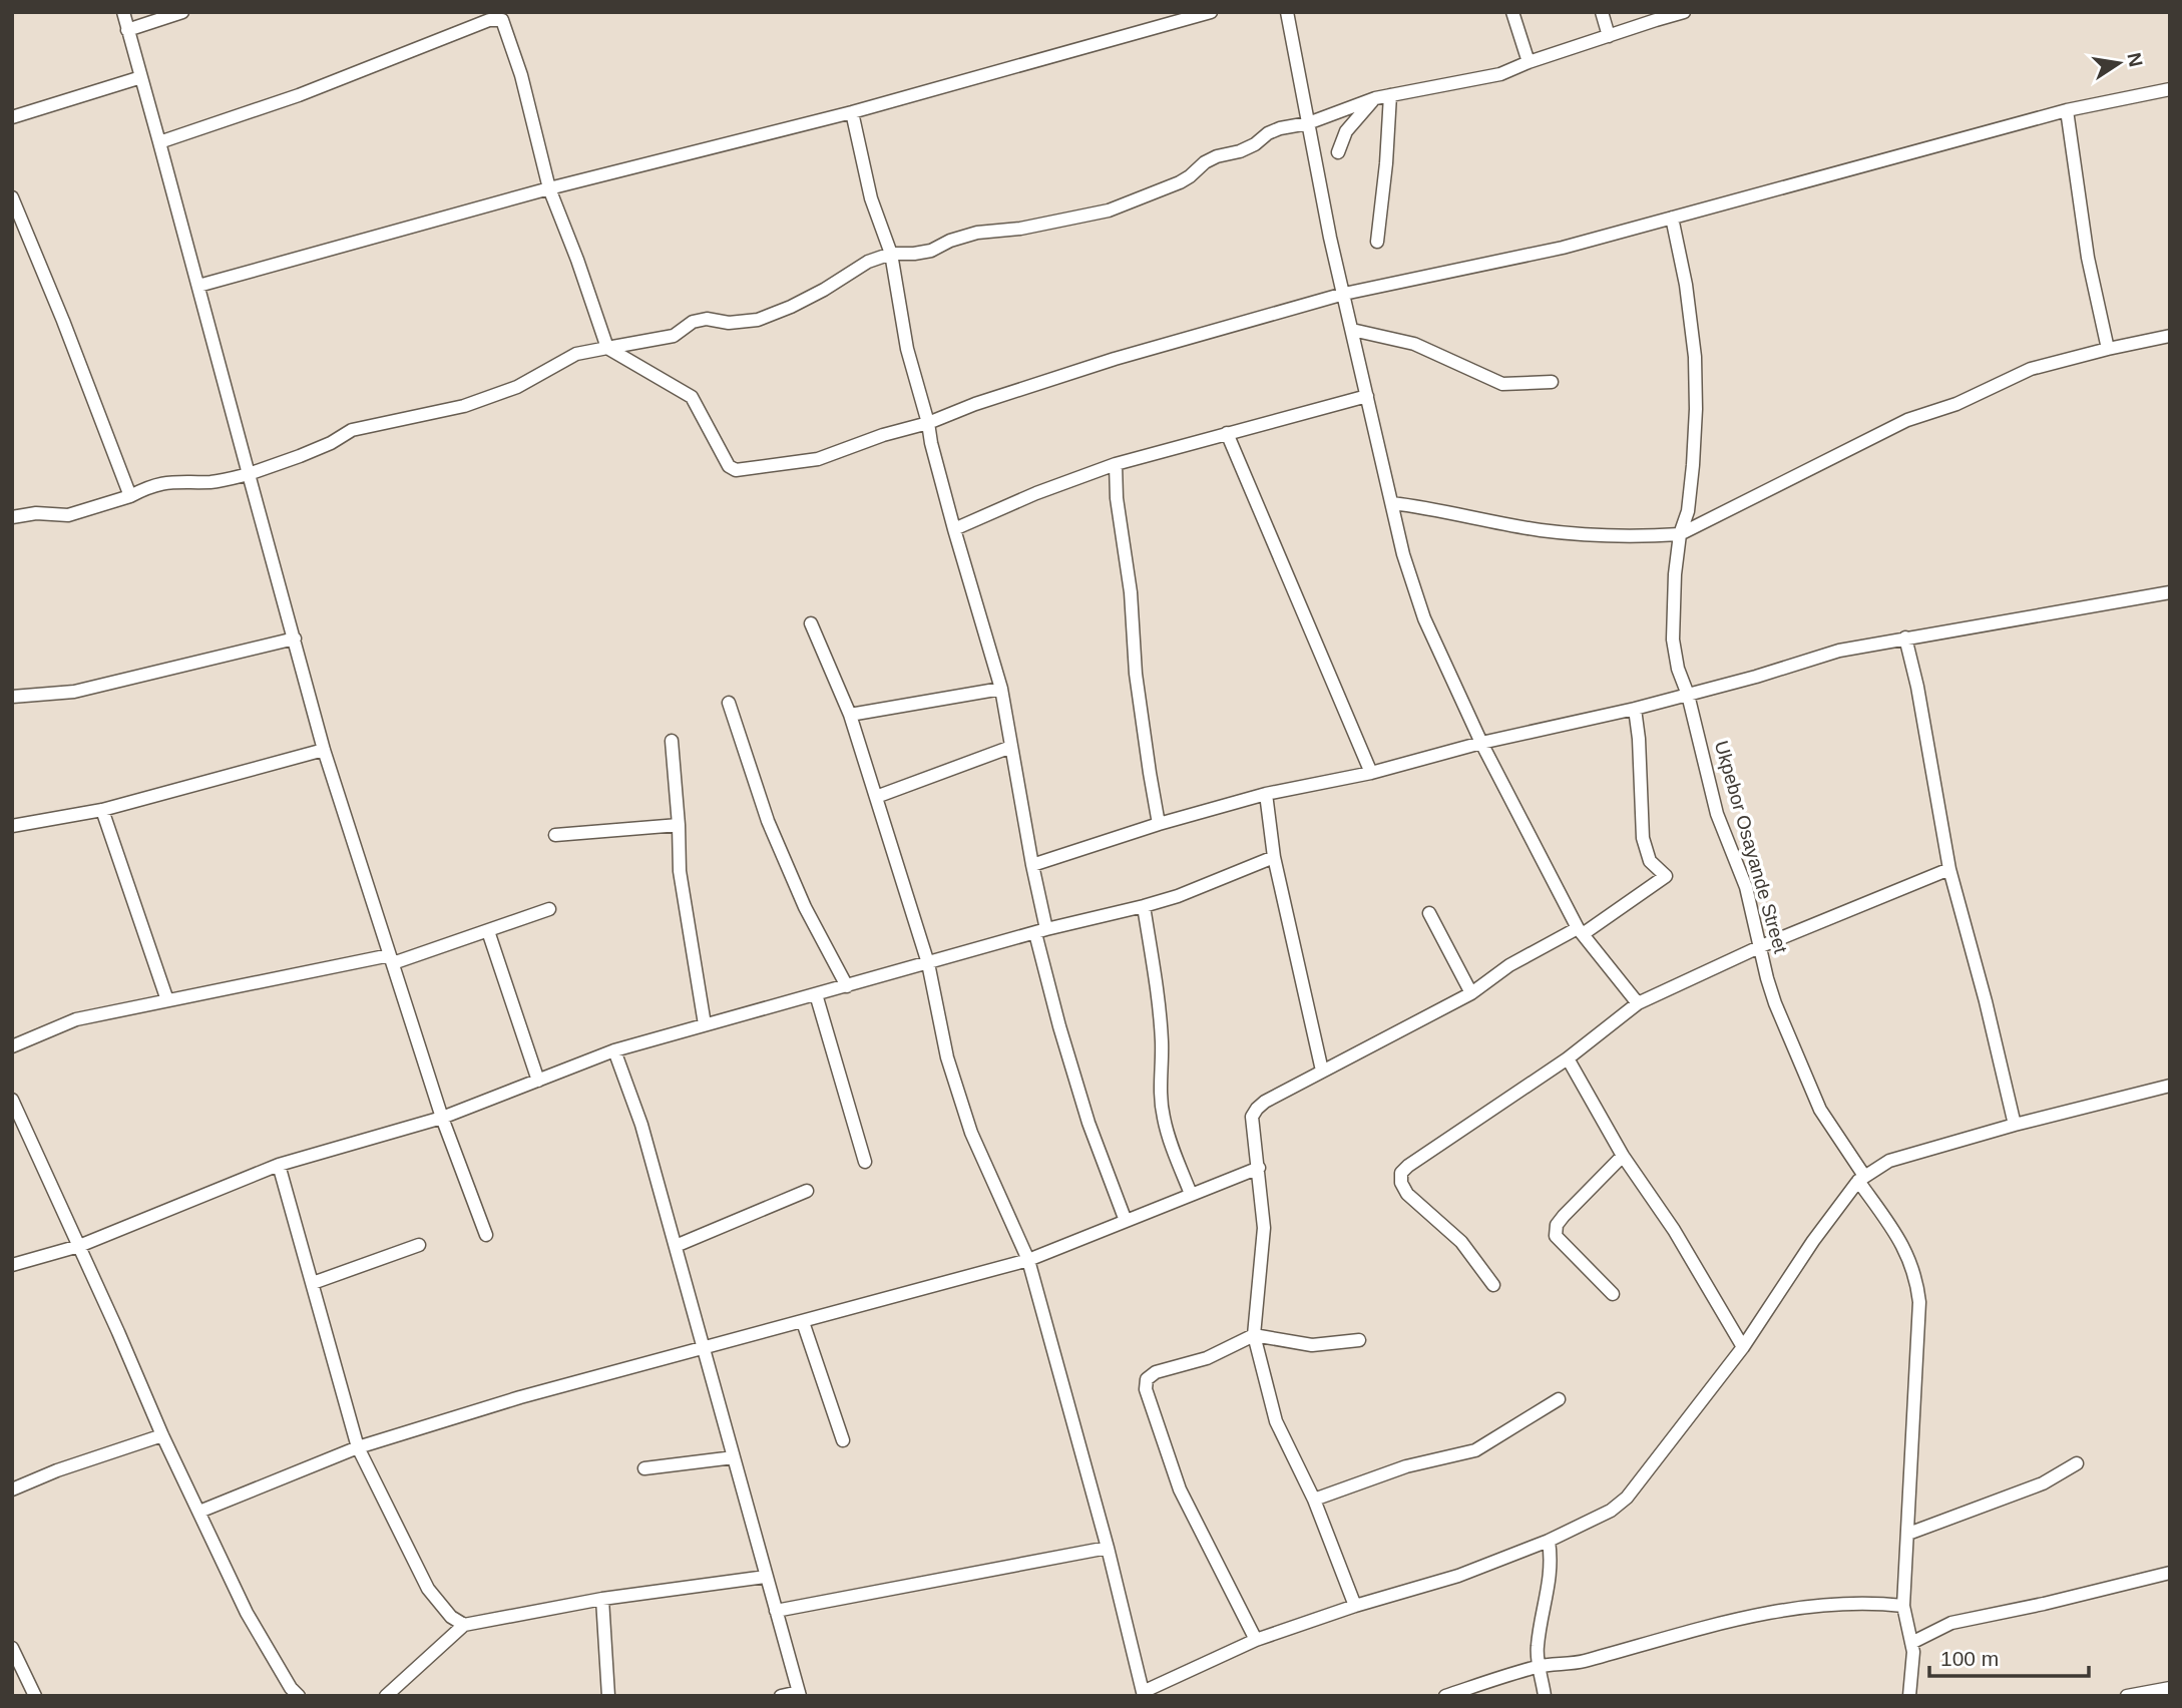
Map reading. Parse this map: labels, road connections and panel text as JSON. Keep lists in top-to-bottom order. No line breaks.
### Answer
{"streets":{"street":["Ukpebor Osayande Street"]},"scale_bar":"100 m","north":"right"}
